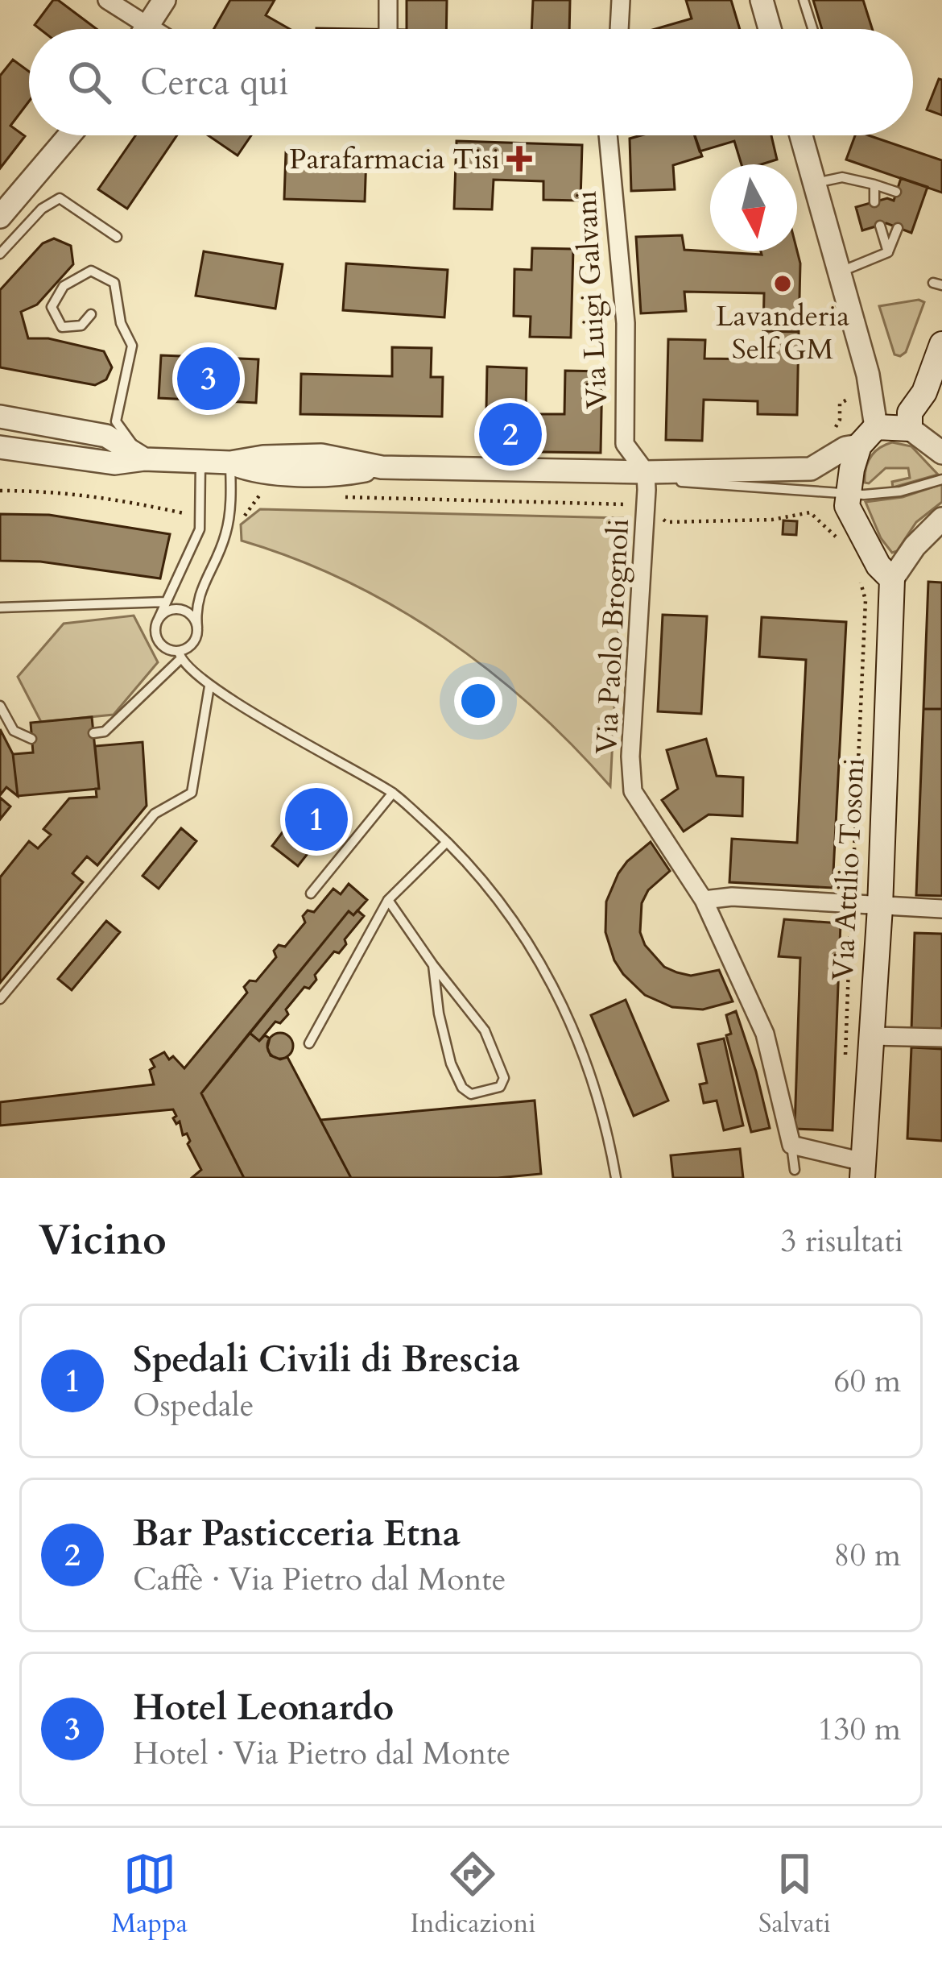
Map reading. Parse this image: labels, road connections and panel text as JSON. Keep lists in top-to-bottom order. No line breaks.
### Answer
{"streets":{"main road":["Via Attilio Tosoni"],"street":["Via Luigi Galvani","Via Paolo Brognoli"]},"crossings":[["Via Luigi Galvani","Via Paolo Brognoli"]],"places":{"health":["Parafarmacia Tisi"],"other":["Lavanderia Self GM"]},"north":"bottom","page":{"search":"Cerca qui","pins":["3","2","1"],"heading":["Vicino","3 risultati"],"list":[{"mark":"1","name":"Spedali Civili di Brescia","note":"Ospedale","value":"60 m"},{"mark":"2","name":"Bar Pasticceria Etna","note":"Caffè · Via Pietro dal Monte","value":"80 m"},{"mark":"3","name":"Hotel Leonardo","note":"Hotel · Via Pietro dal Monte","value":"130 m"}],"nav":["Mappa","Indicazioni","Salvati"]}}
